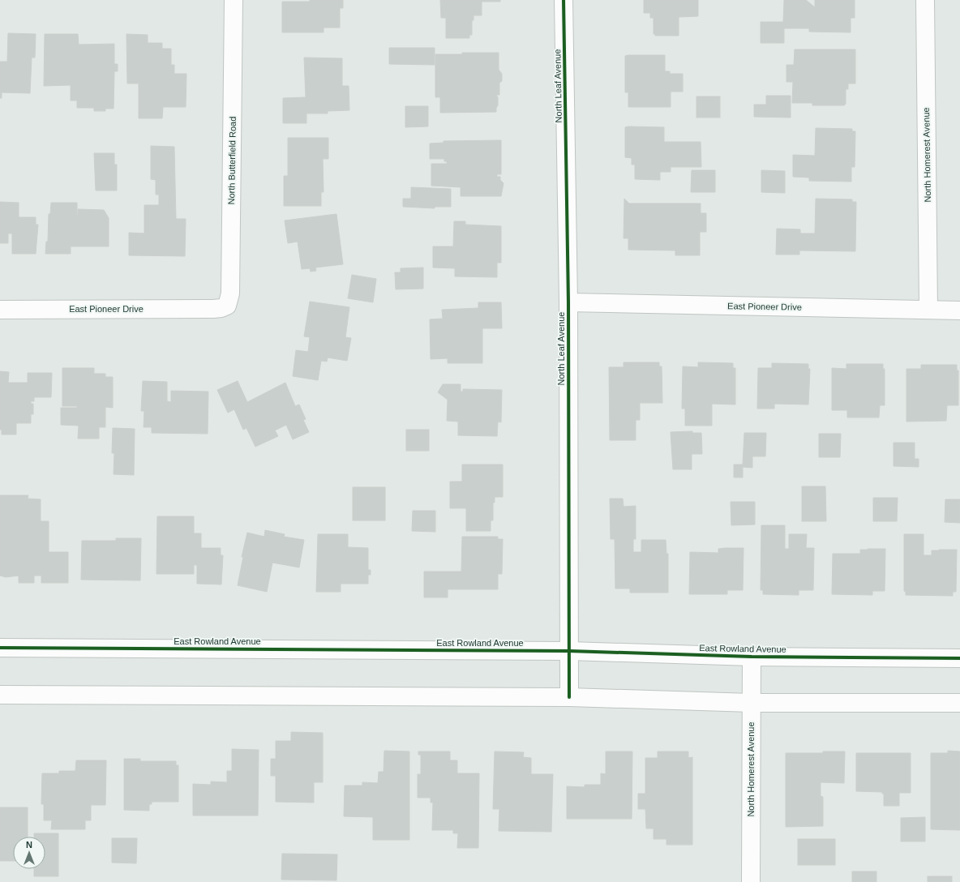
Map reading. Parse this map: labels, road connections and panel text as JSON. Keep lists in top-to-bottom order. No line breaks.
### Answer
{"streets":{"street":["North Leaf Avenue","North Homerest Avenue","North Butterfield Road","East Pioneer Drive","East Rowland Avenue"]},"crossings":[["North Leaf Avenue","East Pioneer Drive"],["North Leaf Avenue","East Rowland Avenue"],["North Homerest Avenue","East Pioneer Drive"],["North Homerest Avenue","East Rowland Avenue"],["North Butterfield Road","East Pioneer Drive"]],"north":"top"}
